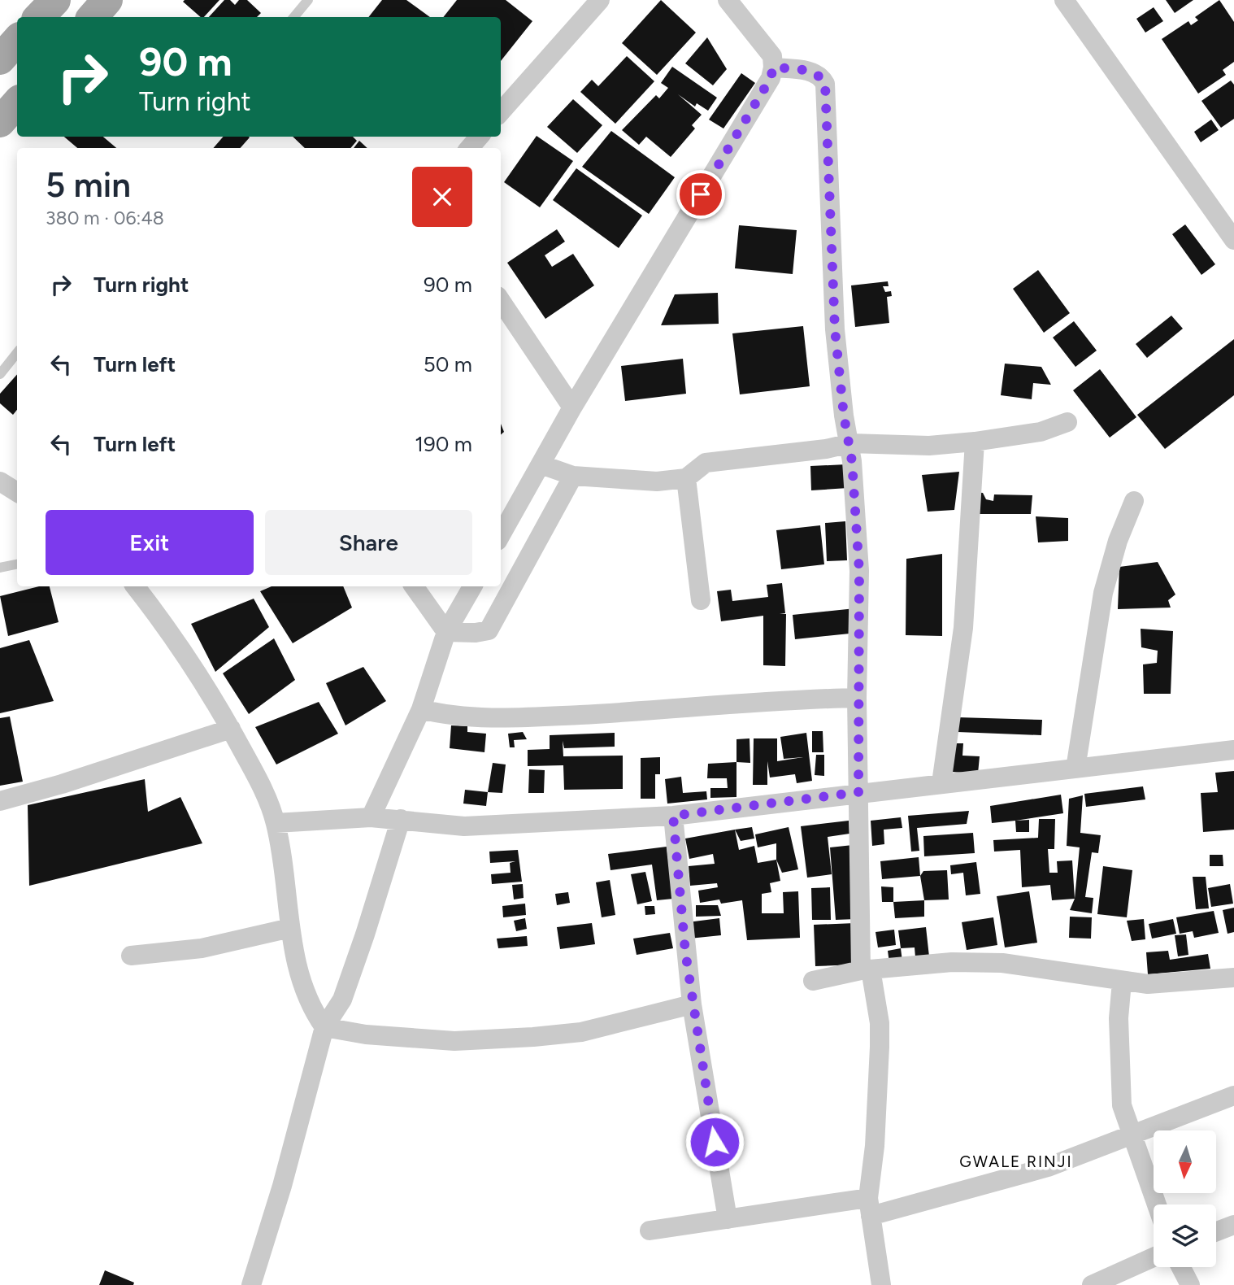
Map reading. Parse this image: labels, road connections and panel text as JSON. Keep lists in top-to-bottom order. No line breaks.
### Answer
{"districts":["GWALE RINJI"],"north":"bottom","page":{"turn":["90 m","Turn right"],"heading":["5 min","380 m · 06:48"],"list":[{"name":"Turn right","value":"90 m"},{"name":"Turn left","value":"50 m"},{"name":"Turn left","value":"190 m"}],"buttons":["Exit","Share"]}}
